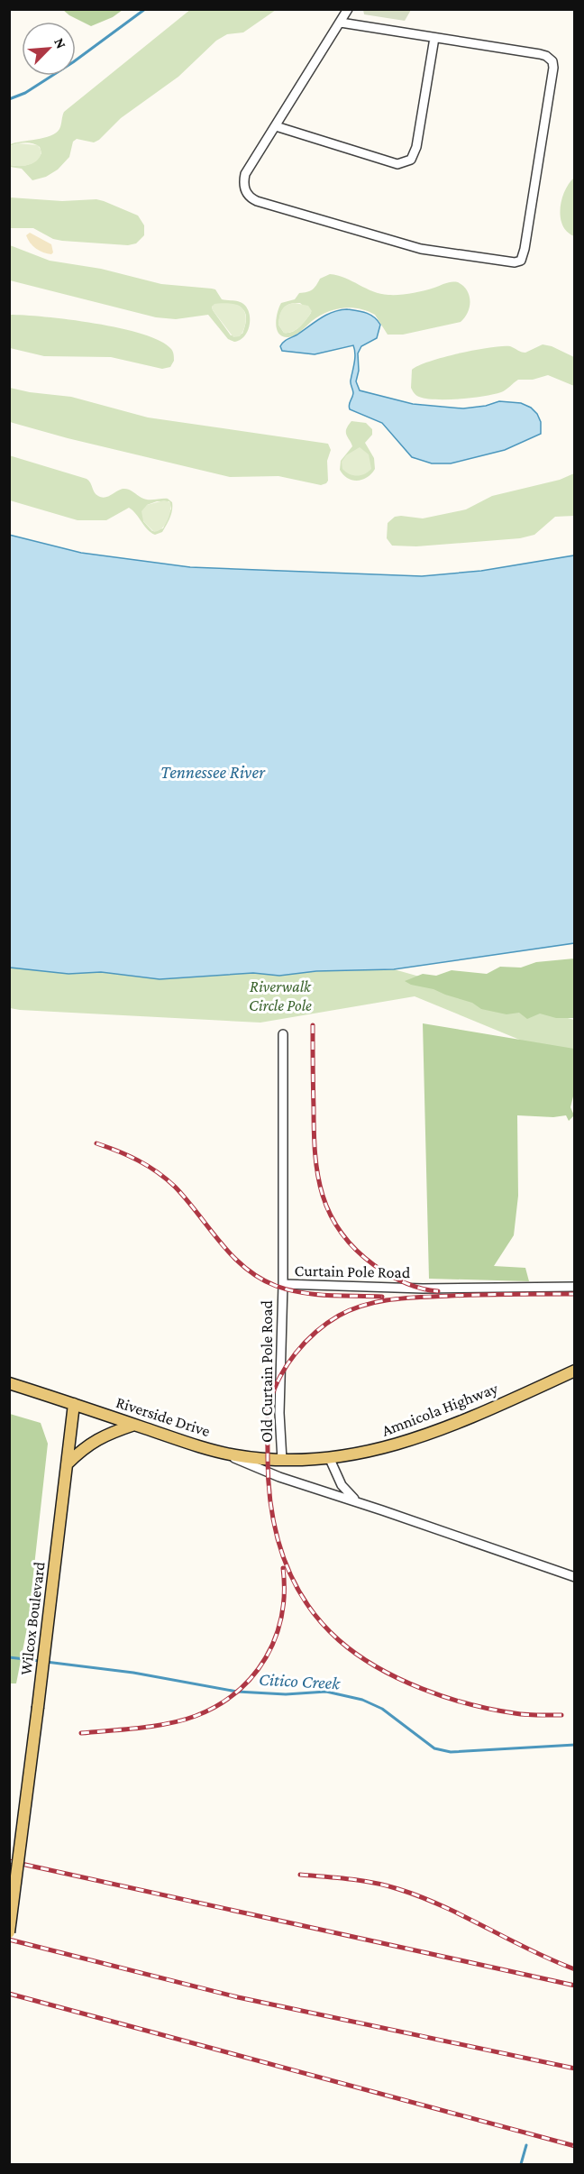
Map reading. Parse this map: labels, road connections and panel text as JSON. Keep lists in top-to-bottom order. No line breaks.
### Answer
{"streets":{"main road":["Amnicola Highway","Riverside Drive","Wilcox Boulevard"],"street":["Curtain Pole Road","Old Curtain Pole Road"]},"crossings":[["Curtain Pole Road","Old Curtain Pole Road"],["Old Curtain Pole Road","Riverside Drive"],["Amnicola Highway","Riverside Drive"],["Riverside Drive","Wilcox Boulevard"]],"water":["Tennessee River","Citico Creek"],"parks":["Riverwalk Circle Pole"],"north":"top right"}
